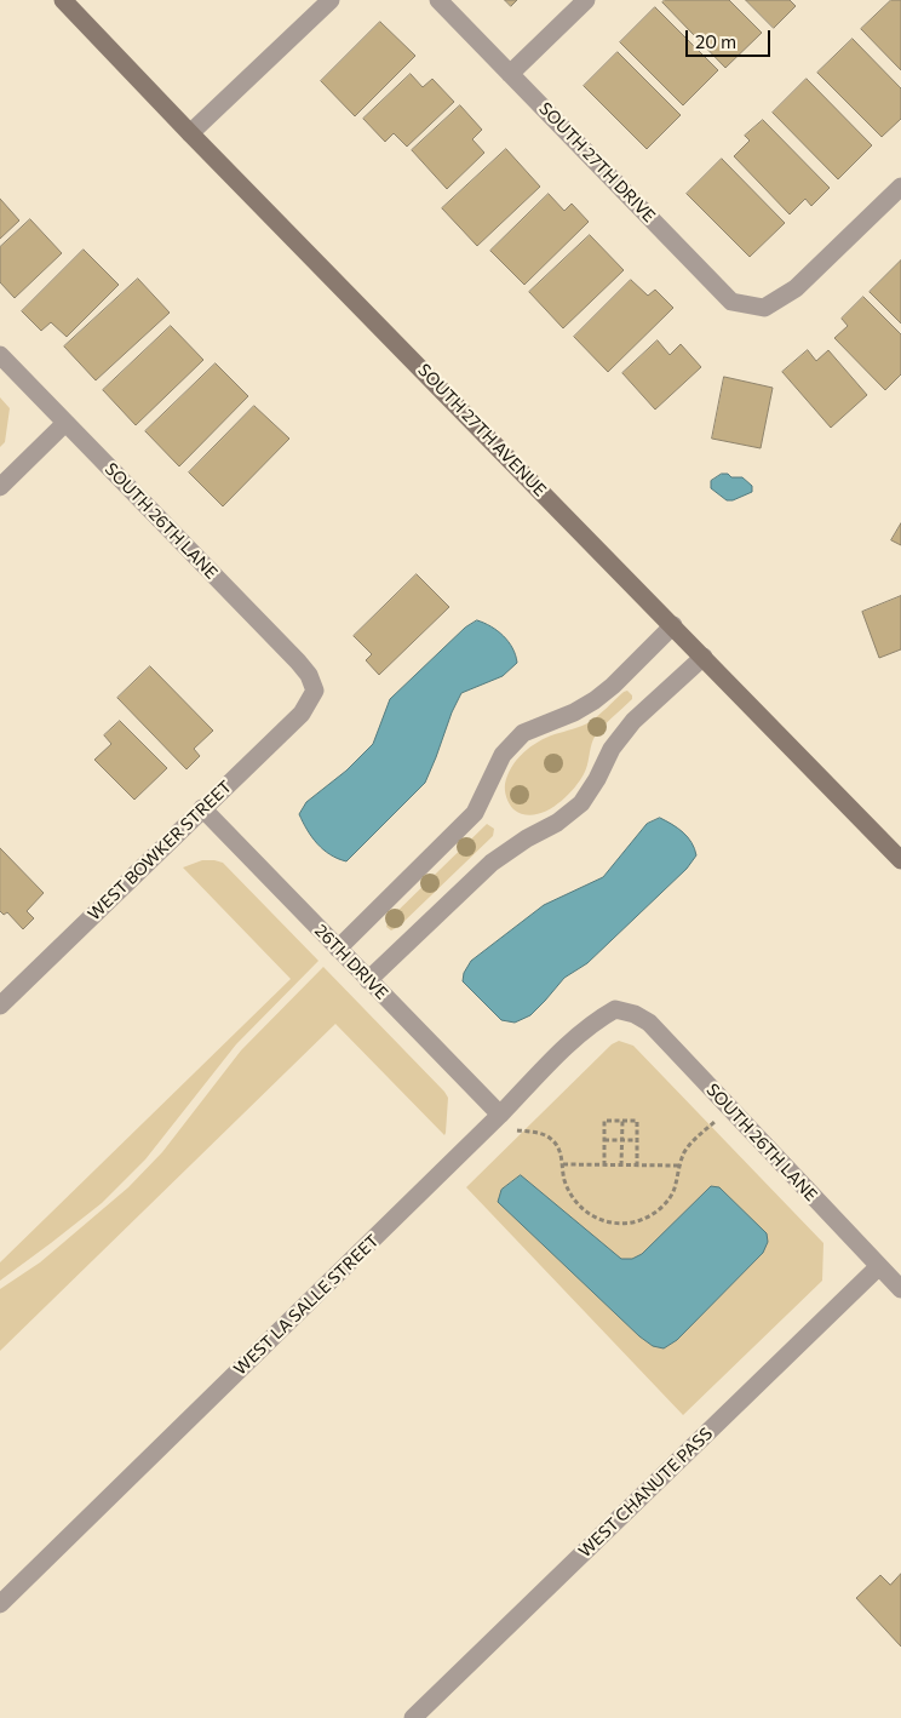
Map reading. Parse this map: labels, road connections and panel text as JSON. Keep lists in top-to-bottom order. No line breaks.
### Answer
{"streets":{"main road":["SOUTH 27TH AVENUE"],"street":["SOUTH 27TH DRIVE","SOUTH 26TH LANE","WEST BOWKER STREET","26TH DRIVE","WEST LA SALLE STREET","WEST CHANUTE PASS"]},"crossings":[["SOUTH 26TH LANE","WEST BOWKER STREET"],["SOUTH 26TH LANE","WEST LA SALLE STREET"],["SOUTH 26TH LANE","WEST CHANUTE PASS"],["WEST BOWKER STREET","26TH DRIVE"],["26TH DRIVE","WEST LA SALLE STREET"]],"scale_bar":"20 m"}
